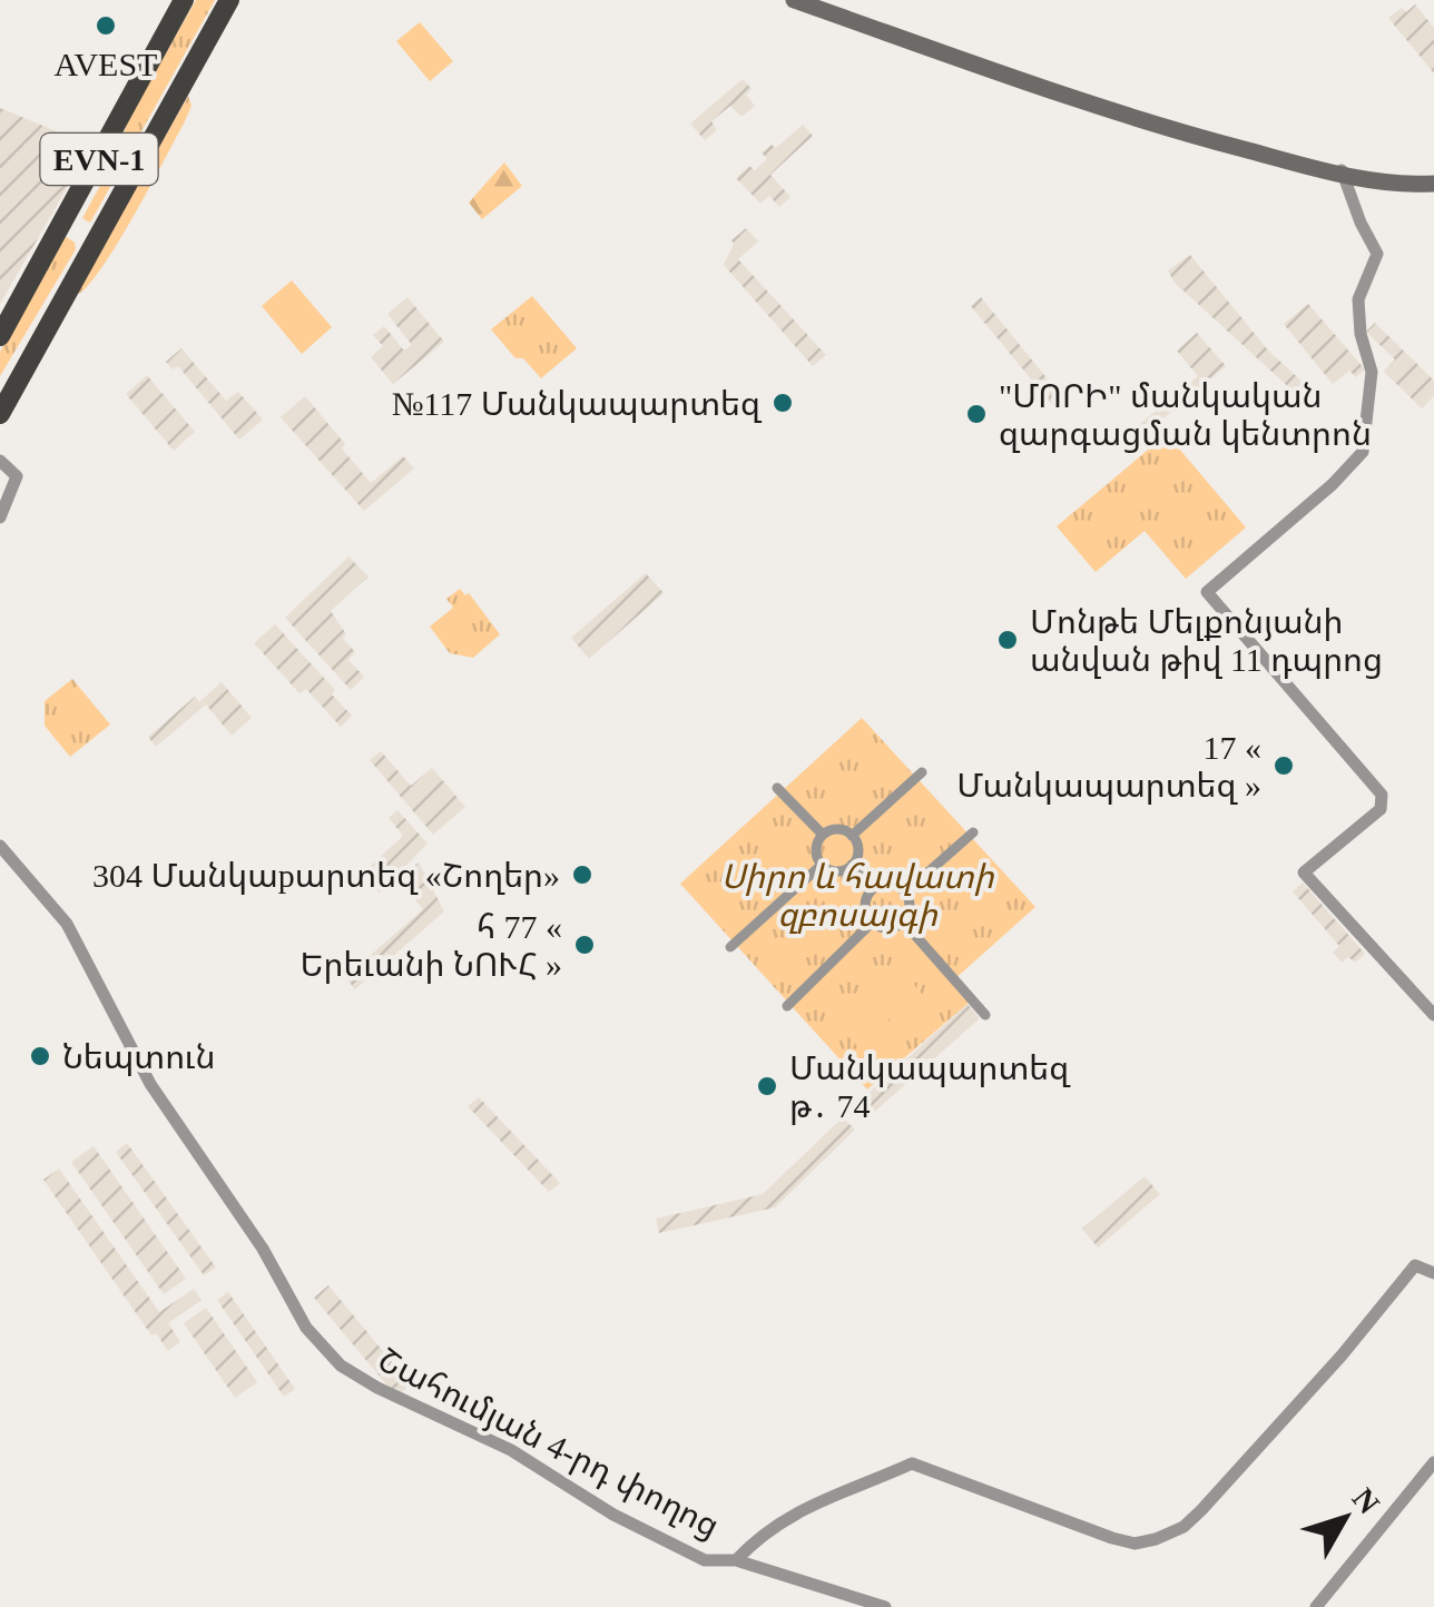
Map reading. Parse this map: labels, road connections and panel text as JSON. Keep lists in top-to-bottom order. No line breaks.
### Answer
{"streets":{"highway":["EVN-1"],"street":["Շահումյան 4-րդ փողոց"]},"parks":["Սիրո և հավատի զբոսայգի"],"places":["AVEST","№117 Մանկապարտեզ","\"ՄՈՐԻ\" մանկական զարգացման կենտրոն","Մոնթե Մելքոնյանի անվան թիվ 11 դպրոց","17 « Մանկապարտեզ »","304 Մանկաpարտեզ «Շողեր»","հ 77 « Երեւանի ՆՈՒՀ »","Նեպտուն","Մանկապարտեզ թ․ 74"],"north":"top right"}
